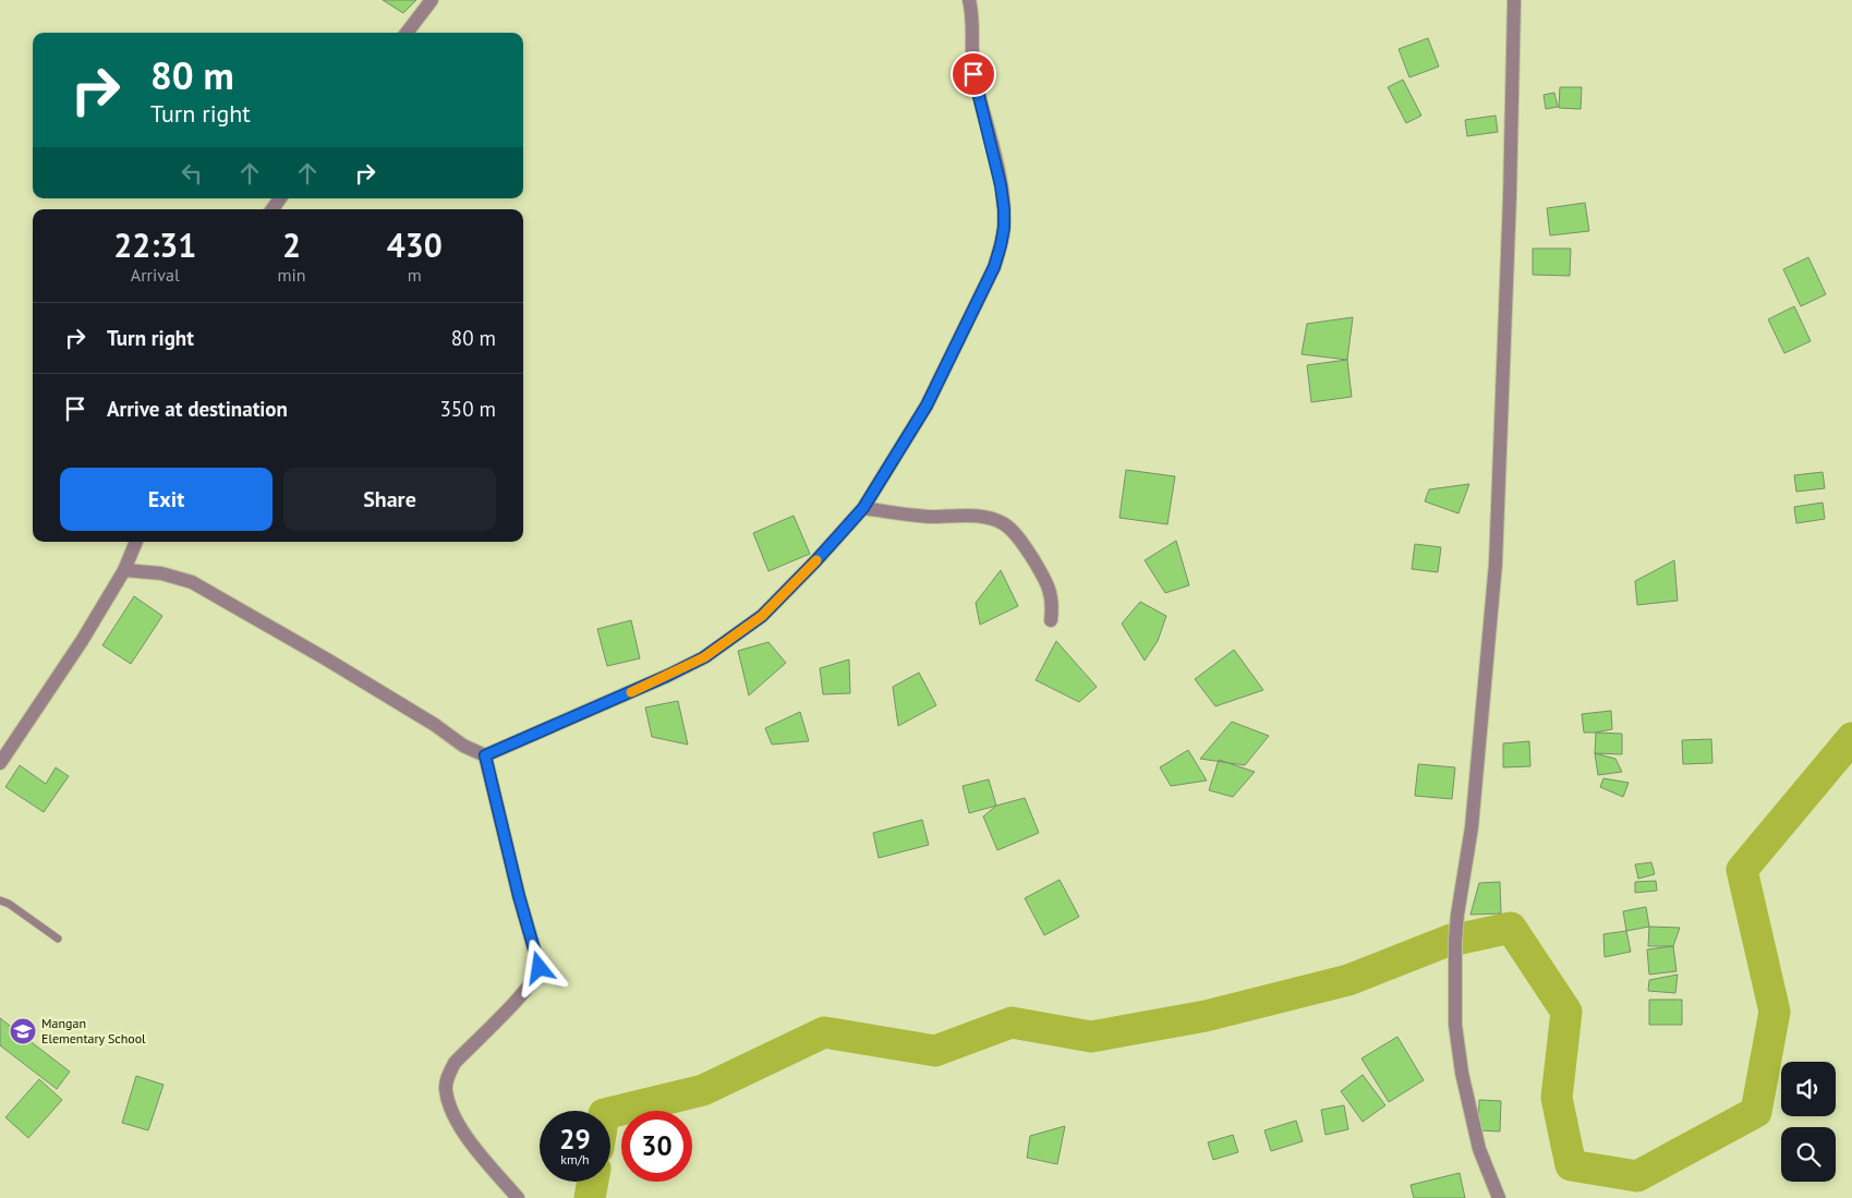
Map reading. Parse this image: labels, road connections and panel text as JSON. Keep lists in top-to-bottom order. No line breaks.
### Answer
{"places":{"school or university":["Mangan Elementary School"]},"page":{"turn":["80 m","Turn right"],"eta":["22:31","Arrival","2","min","430","m"],"list":[{"name":"Turn right","value":"80 m"},{"name":"Arrive at destination","value":"350 m"}],"buttons":["Exit","Share"],"speed":"29 km/h","limit":"30"}}
